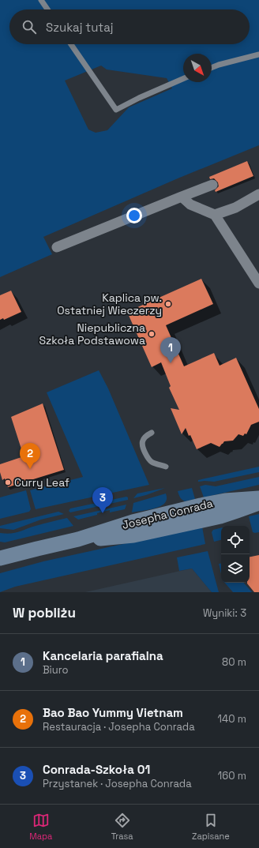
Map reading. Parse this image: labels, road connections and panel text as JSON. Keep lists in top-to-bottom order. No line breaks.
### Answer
{"streets":{"street":["Josepha Conrada"]},"places":["Kaplica pw. Ostatniej Wieczerzy","Niepubliczna Szkoła Podstawowa","Curry Leaf"],"north":"bottom right","page":{"search":"Szukaj tutaj","pins":["1","2","3"],"heading":["W pobliżu","Wyniki: 3"],"list":[{"mark":"1","name":"Kancelaria parafialna","note":"Biuro","value":"80 m"},{"mark":"2","name":"Bao Bao Yummy Vietnam","note":"Restauracja · Josepha Conrada","value":"140 m"},{"mark":"3","name":"Conrada-Szkoła 01","note":"Przystanek · Josepha Conrada","value":"160 m"}],"nav":["Mapa","Trasa","Zapisane"]}}
